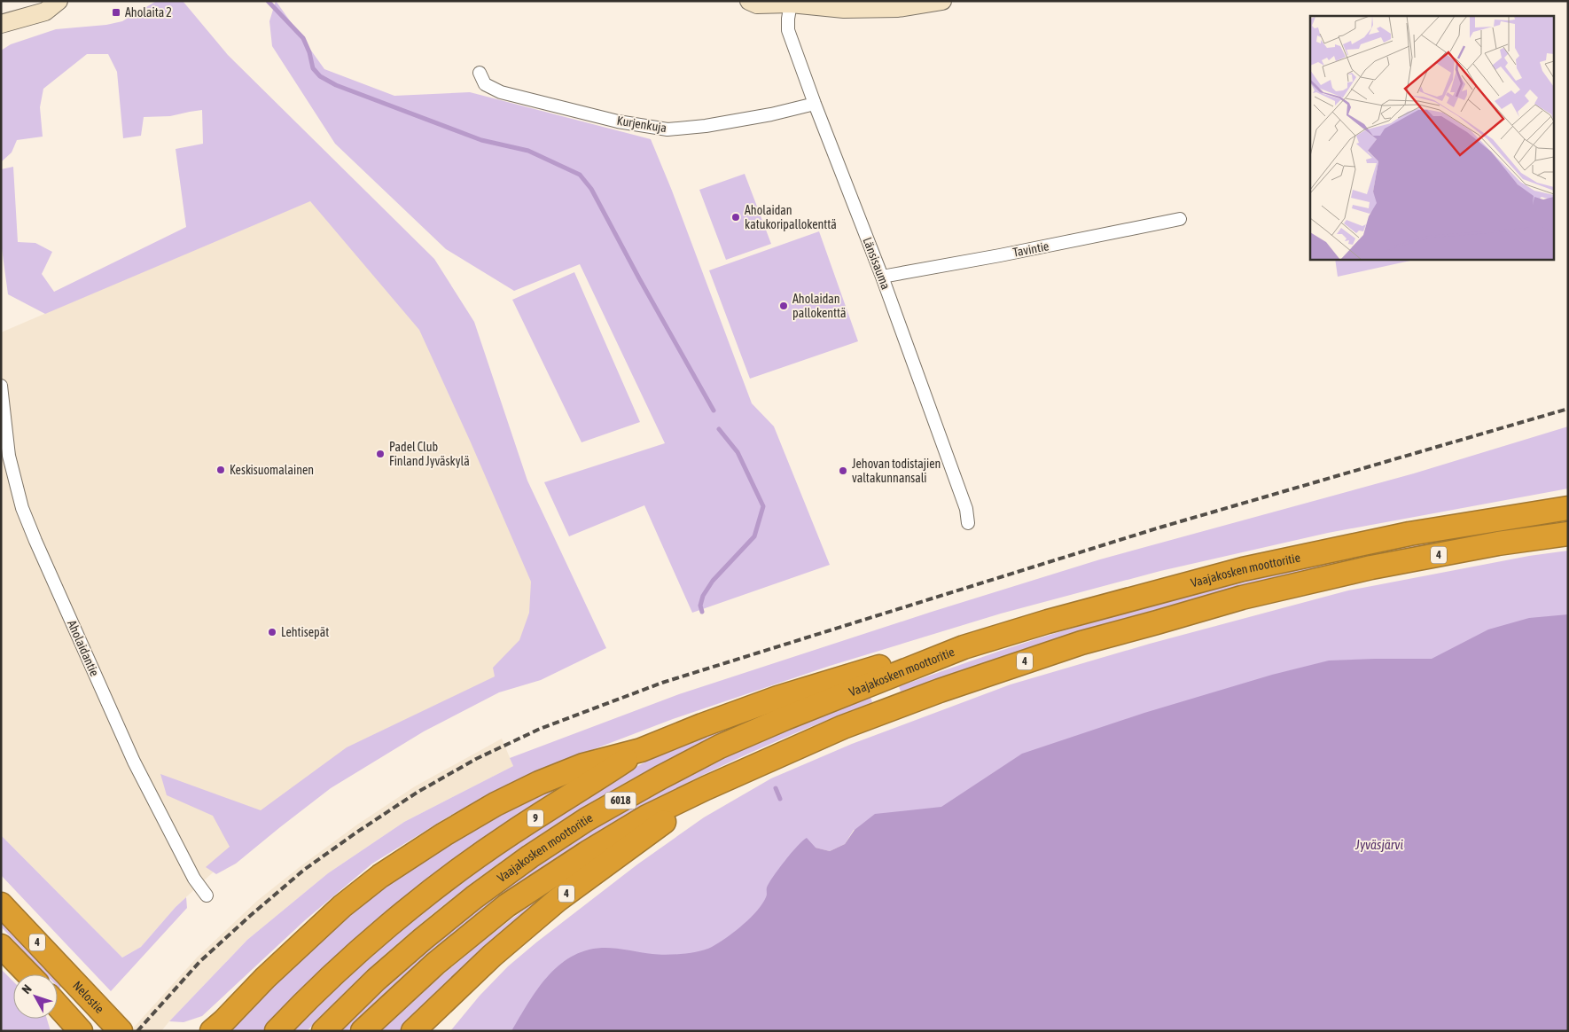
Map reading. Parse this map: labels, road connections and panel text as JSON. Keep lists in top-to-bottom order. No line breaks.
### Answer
{"streets":{"highway":["4","Vaajakosken moottoritie","6018","9","Nelostie"],"street":["Kurjenkuja","Tavintie","Länsisauma","Aholaidantie"]},"crossings":[["Kurjenkuja","Länsisauma"],["Tavintie","Länsisauma"],["4","Vaajakosken moottoritie"],["4","9"]],"water":["Jyväsjärvi"],"places":{"transit":["Aholaita 2"],"other":["Aholaidan katukoripallokenttä","Aholaidan pallokenttä","Padel Club Finland Jyväskylä","Keskisuomalainen","Jehovan todistajien valtakunnansali","Lehtisepät"]},"north":"top left"}
